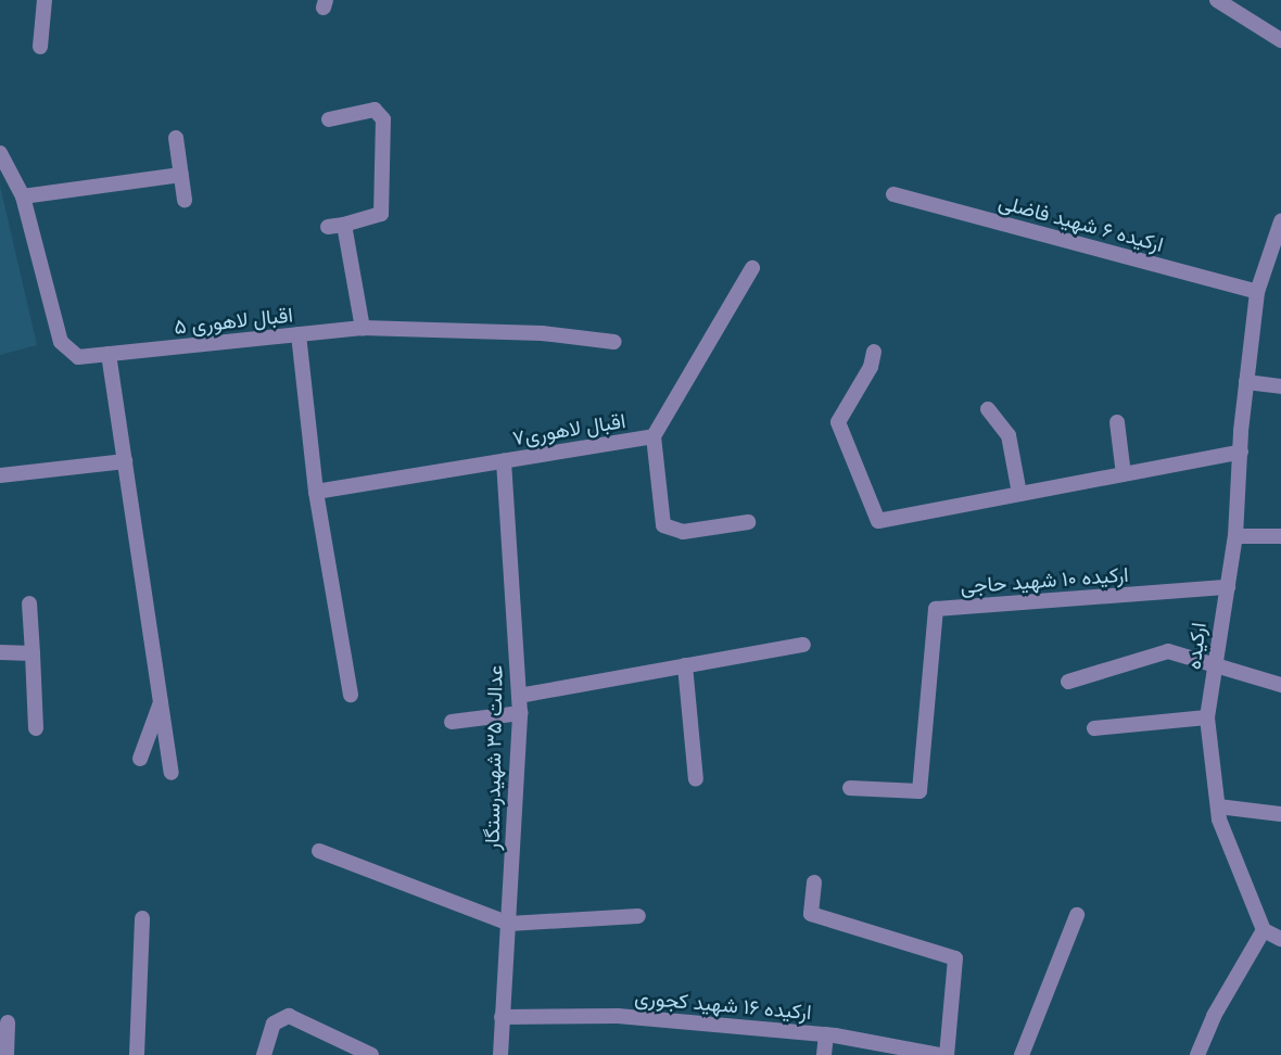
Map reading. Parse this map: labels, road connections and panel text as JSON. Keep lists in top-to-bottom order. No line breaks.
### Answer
{"streets":{"street":["ارکیده ۶ شهید فاضلی","اقبال لاهوری ۵","اقبال لاهوری۷","ارکیده ۱۰ شهید حاجی","ارکیده","عدالت ۳۵ شهیدرستگار","ارکیده ۱۶ شهید کجوری"]},"crossings":[["ارکیده ۶ شهید فاضلی","ارکیده"],["اقبال لاهوری۷","عدالت ۳۵ شهیدرستگار"],["ارکیده ۱۰ شهید حاجی","ارکیده"],["عدالت ۳۵ شهیدرستگار","ارکیده ۱۶ شهید کجوری"]]}
